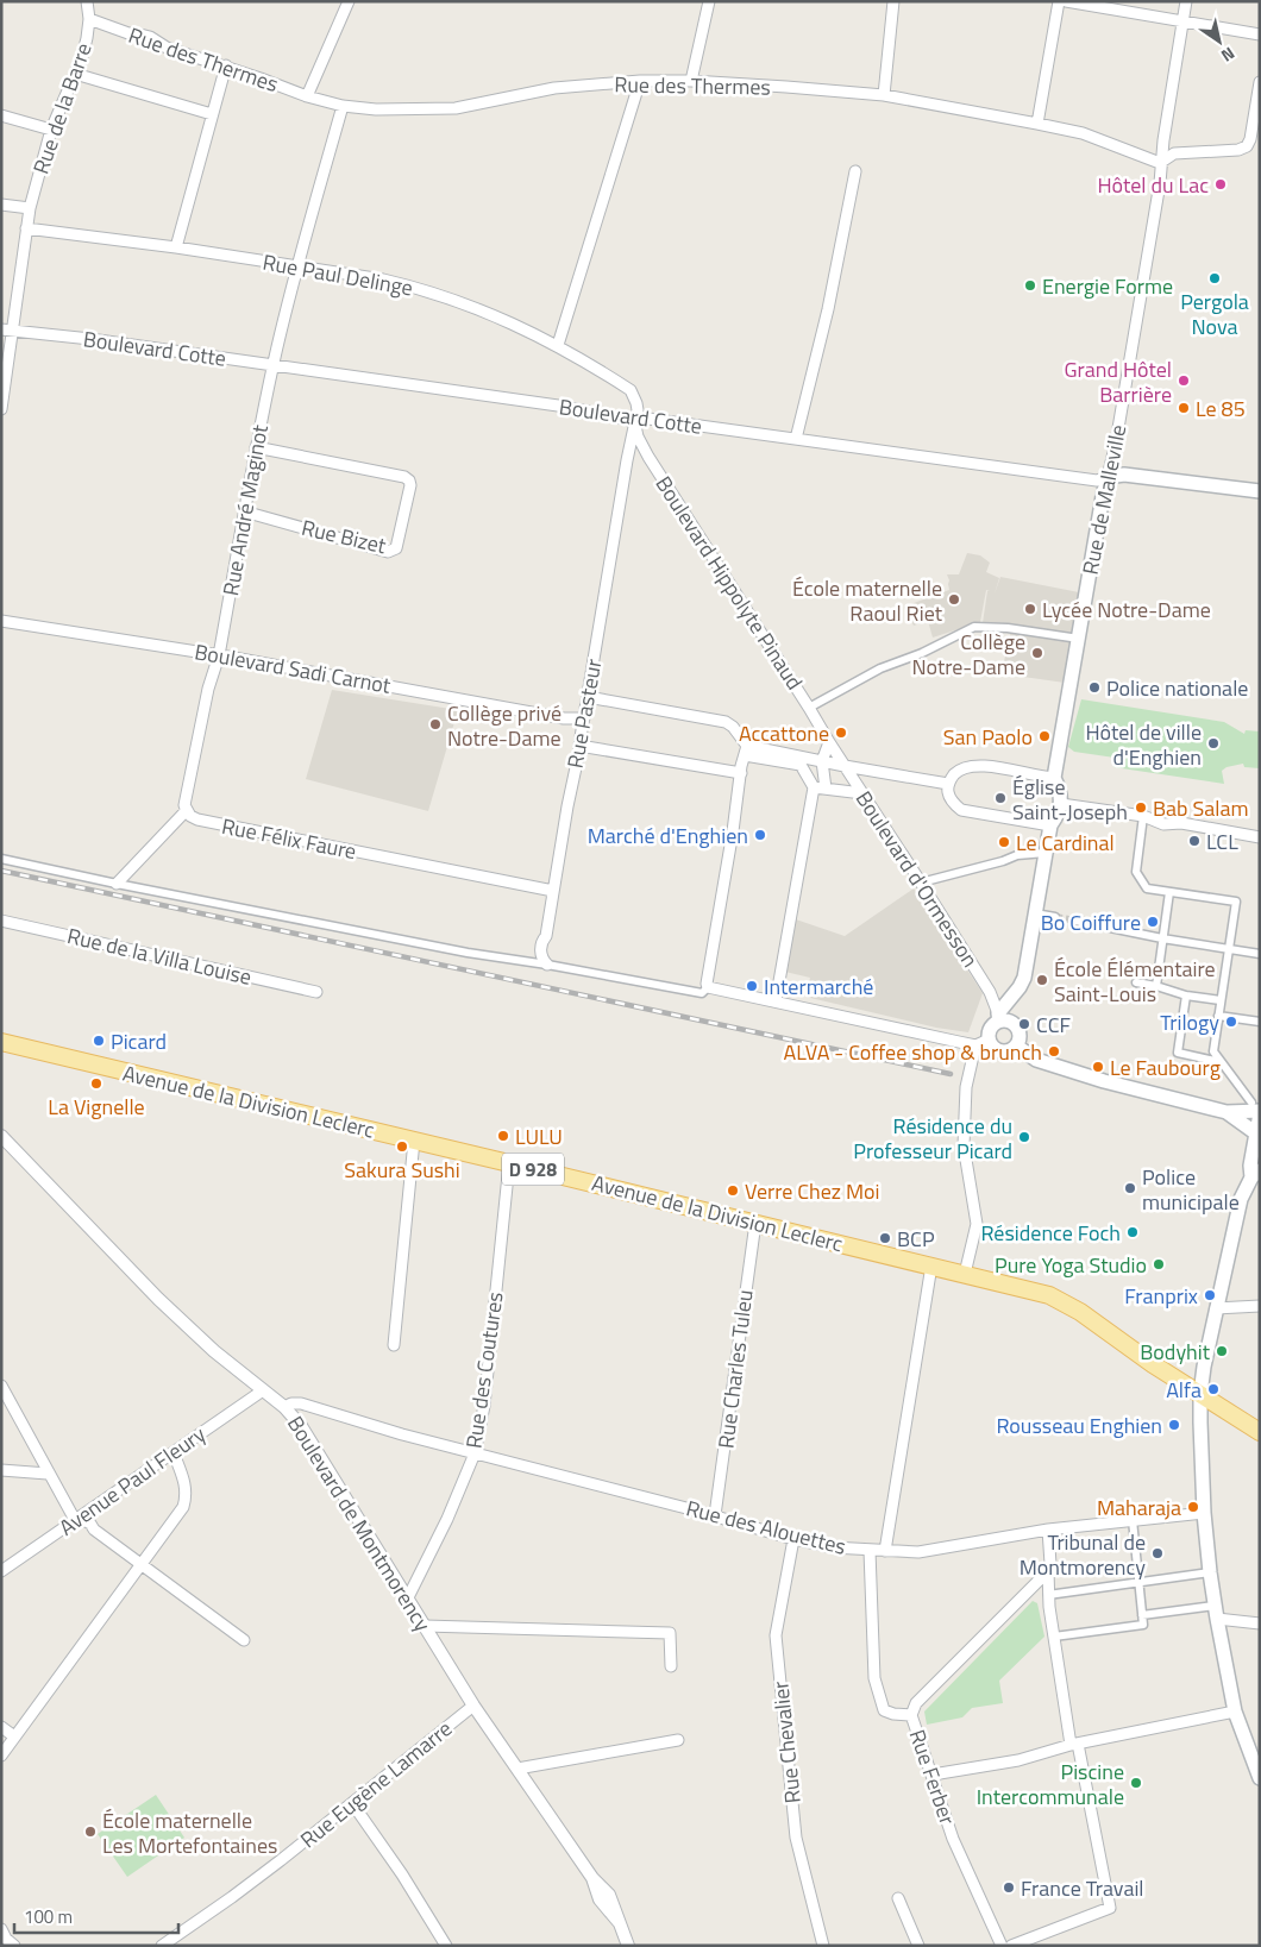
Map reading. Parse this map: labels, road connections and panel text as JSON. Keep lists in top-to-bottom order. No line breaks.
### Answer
{"streets":{"main road":["Boulevard Cotte","Rue de Malleville","Avenue de la Division Leclerc","D 928"],"street":["Rue des Thermes","Rue de la Barre","Rue Paul Delinge","Rue André Maginot","Rue Bizet","Boulevard Hippolyte Pinaud","Boulevard Sadi Carnot","Rue Pasteur","Rue Félix Faure","Boulevard d'Ormesson","Rue de la Villa Louise","Rue Charles Tuleu","Rue des Coutures","Avenue Paul Fleury","Boulevard de Montmorency","Rue des Alouettes","Rue Chevalier","Rue Ferber","Rue Eugène Lamarre"]},"crossings":[["Rue des Thermes","Rue de la Barre"],["Rue des Thermes","Rue de Malleville"],["Rue des Thermes","Rue André Maginot"],["Rue de la Barre","Rue Paul Delinge"],["Rue de la Barre","Boulevard Cotte"],["Rue Paul Delinge","Boulevard Cotte"],["Rue Paul Delinge","Rue André Maginot"],["Rue Paul Delinge","Boulevard Hippolyte Pinaud"],["Rue Paul Delinge","Rue Pasteur"],["Boulevard Cotte","Rue de Malleville"],["Boulevard Cotte","Rue André Maginot"],["Boulevard Cotte","Boulevard Hippolyte Pinaud"],["Boulevard Cotte","Rue Pasteur"],["Rue André Maginot","Rue Bizet"],["Rue André Maginot","Boulevard Sadi Carnot"],["Boulevard Hippolyte Pinaud","Rue Pasteur"],["Boulevard Hippolyte Pinaud","Boulevard d'Ormesson"],["Boulevard Sadi Carnot","Rue Pasteur"],["Rue Pasteur","Rue Félix Faure"],["Avenue de la Division Leclerc","Rue Charles Tuleu"],["Avenue de la Division Leclerc","Rue des Coutures"],["Rue Charles Tuleu","Rue des Alouettes"],["Rue des Coutures","Boulevard de Montmorency"],["Rue des Coutures","Rue des Alouettes"],["Avenue Paul Fleury","Boulevard de Montmorency"],["Boulevard de Montmorency","Rue des Alouettes"],["Boulevard de Montmorency","Rue Eugène Lamarre"],["Rue des Alouettes","Rue Chevalier"],["Rue des Alouettes","Rue Ferber"]],"places":["Hôtel du Lac","Pergola Nova","Energie Forme","Grand Hôtel Barrière","Le 85","École maternelle Raoul Riet","Lycée Notre-Dame","Collège Notre-Dame","Police nationale","Collège privé Notre-Dame","Accattone","San Paolo","Hôtel de ville d'Enghien","Église Saint-Joseph","Bab Salam","Marché d'Enghien","LCL","Le Cardinal","Bo Coiffure","École Élémentaire Saint-Louis","Intermarché","Trilogy","CCF","Picard","ALVA - Coffee shop & brunch","Le Faubourg","La Vignelle","LULU","Résidence du Professeur Picard","Sakura Sushi","Police municipale","Verre Chez Moi","Résidence Foch","BCP","Pure Yoga Studio","Franprix","Bodyhit","Alfa","Rousseau Enghien","Maharaja","Tribunal de Montmorency","Piscine Intercommunale","École maternelle Les Mortefontaines","France Travail"],"scale_bar":"100 m","north":"bottom right"}
